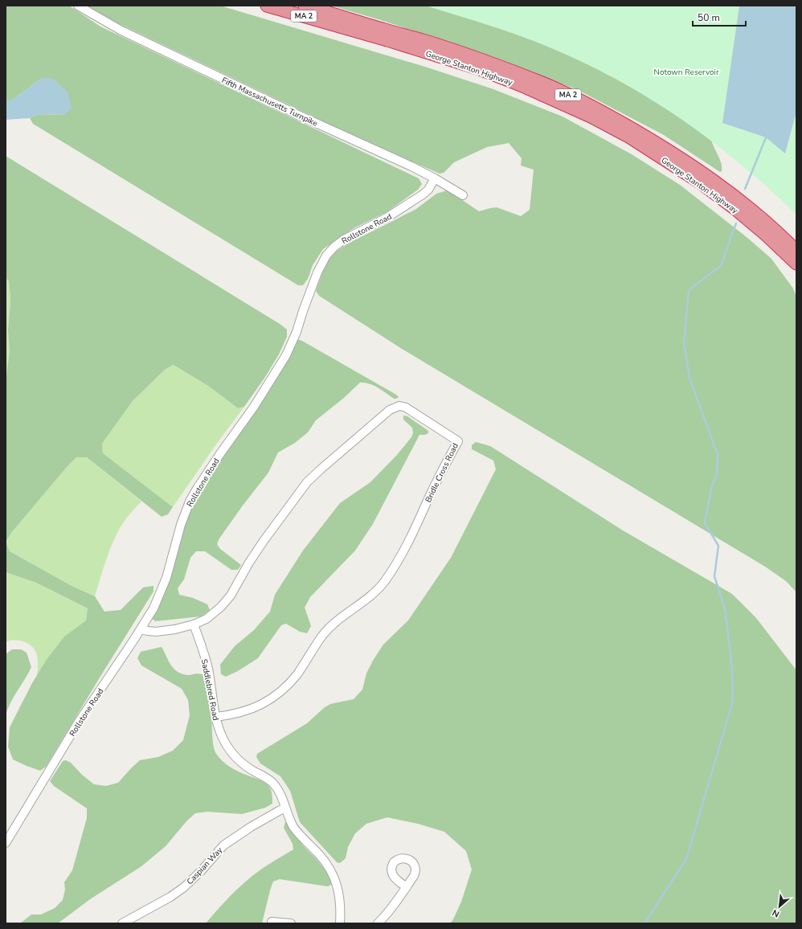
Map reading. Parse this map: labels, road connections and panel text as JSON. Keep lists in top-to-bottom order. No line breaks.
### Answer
{"streets":{"highway":["MA 2","George Stanton Highway"],"street":["Fifth Massachusetts Turnpike","Rollstone Road","Bridle Cross Road","Saddlebred Road","Caspian Way"]},"crossings":[["Fifth Massachusetts Turnpike","Rollstone Road"],["Rollstone Road","Bridle Cross Road"],["Bridle Cross Road","Saddlebred Road"],["Saddlebred Road","Caspian Way"]],"parks":["Notown Reservoir"],"scale_bar":"50 m","north":"bottom left"}
